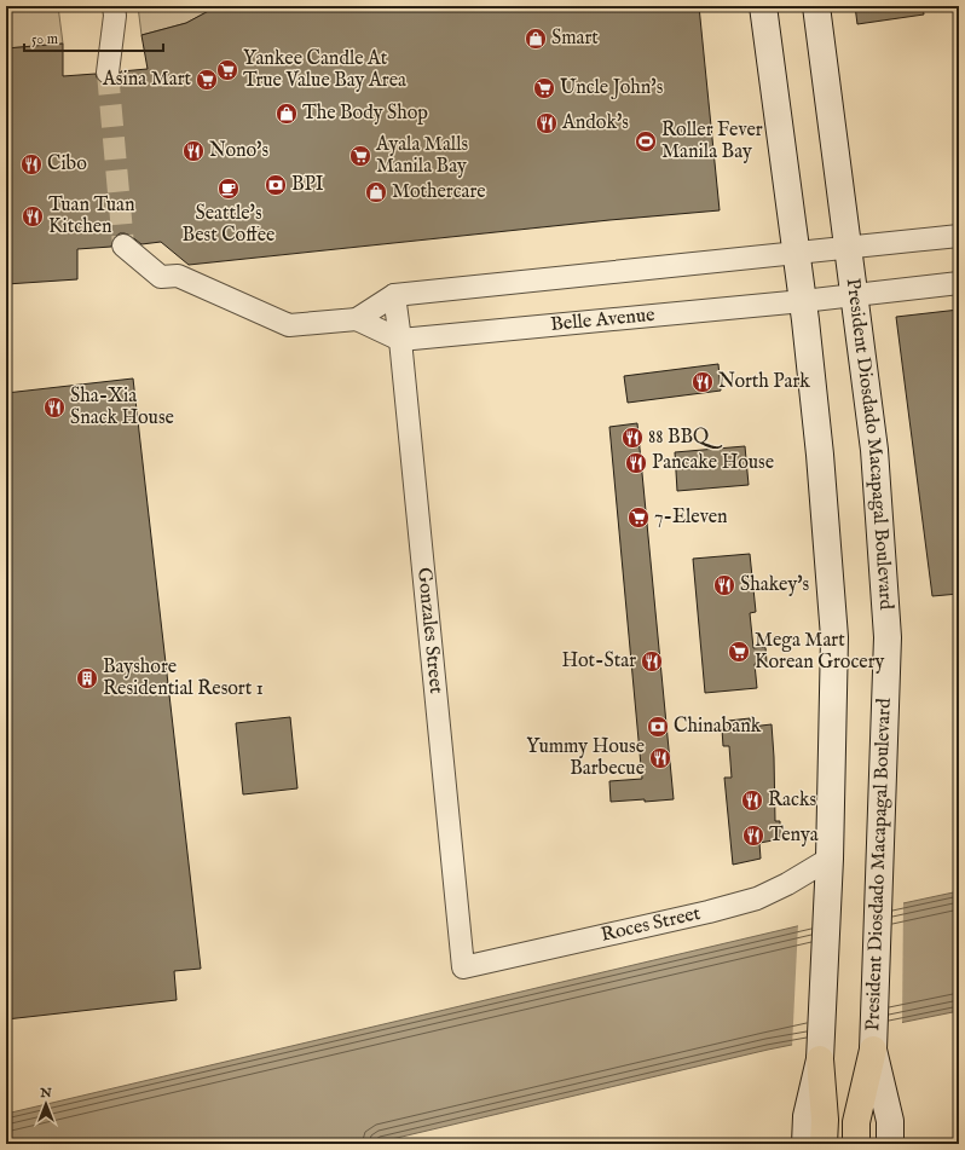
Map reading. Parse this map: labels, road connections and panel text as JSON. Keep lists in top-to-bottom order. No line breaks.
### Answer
{"streets":{"main road":["President Diosdado Macapagal Boulevard"],"street":["Belle Avenue","Gonzales Street","Roces Street"]},"crossings":[["Belle Avenue","President Diosdado Macapagal Boulevard"],["Belle Avenue","Gonzales Street"],["Gonzales Street","Roces Street"]],"places":{"shop":["Smart","The Body Shop","Mothercare"],"supermarket":["Yankee Candle At True Value Bay Area","Asina Mart","Uncle John's","Ayala Malls Manila Bay","7-Eleven","Mega Mart Korean Grocery"],"restaurant":["Andok's","Nono's","Cibo","Tuan Tuan Kitchen","North Park","Sha-Xia Snack House","88 BBQ","Pancake House","Shakey's","Hot-Star","Yummy House Barbecue","Racks","Tenya"],"sports":["Roller Fever Manila Bay"],"bank":["BPI","Chinabank"],"cafe":["Seattle's Best Coffee"],"building":["Bayshore Residential Resort 1"]},"scale_bar":"50 m","north":"top"}
